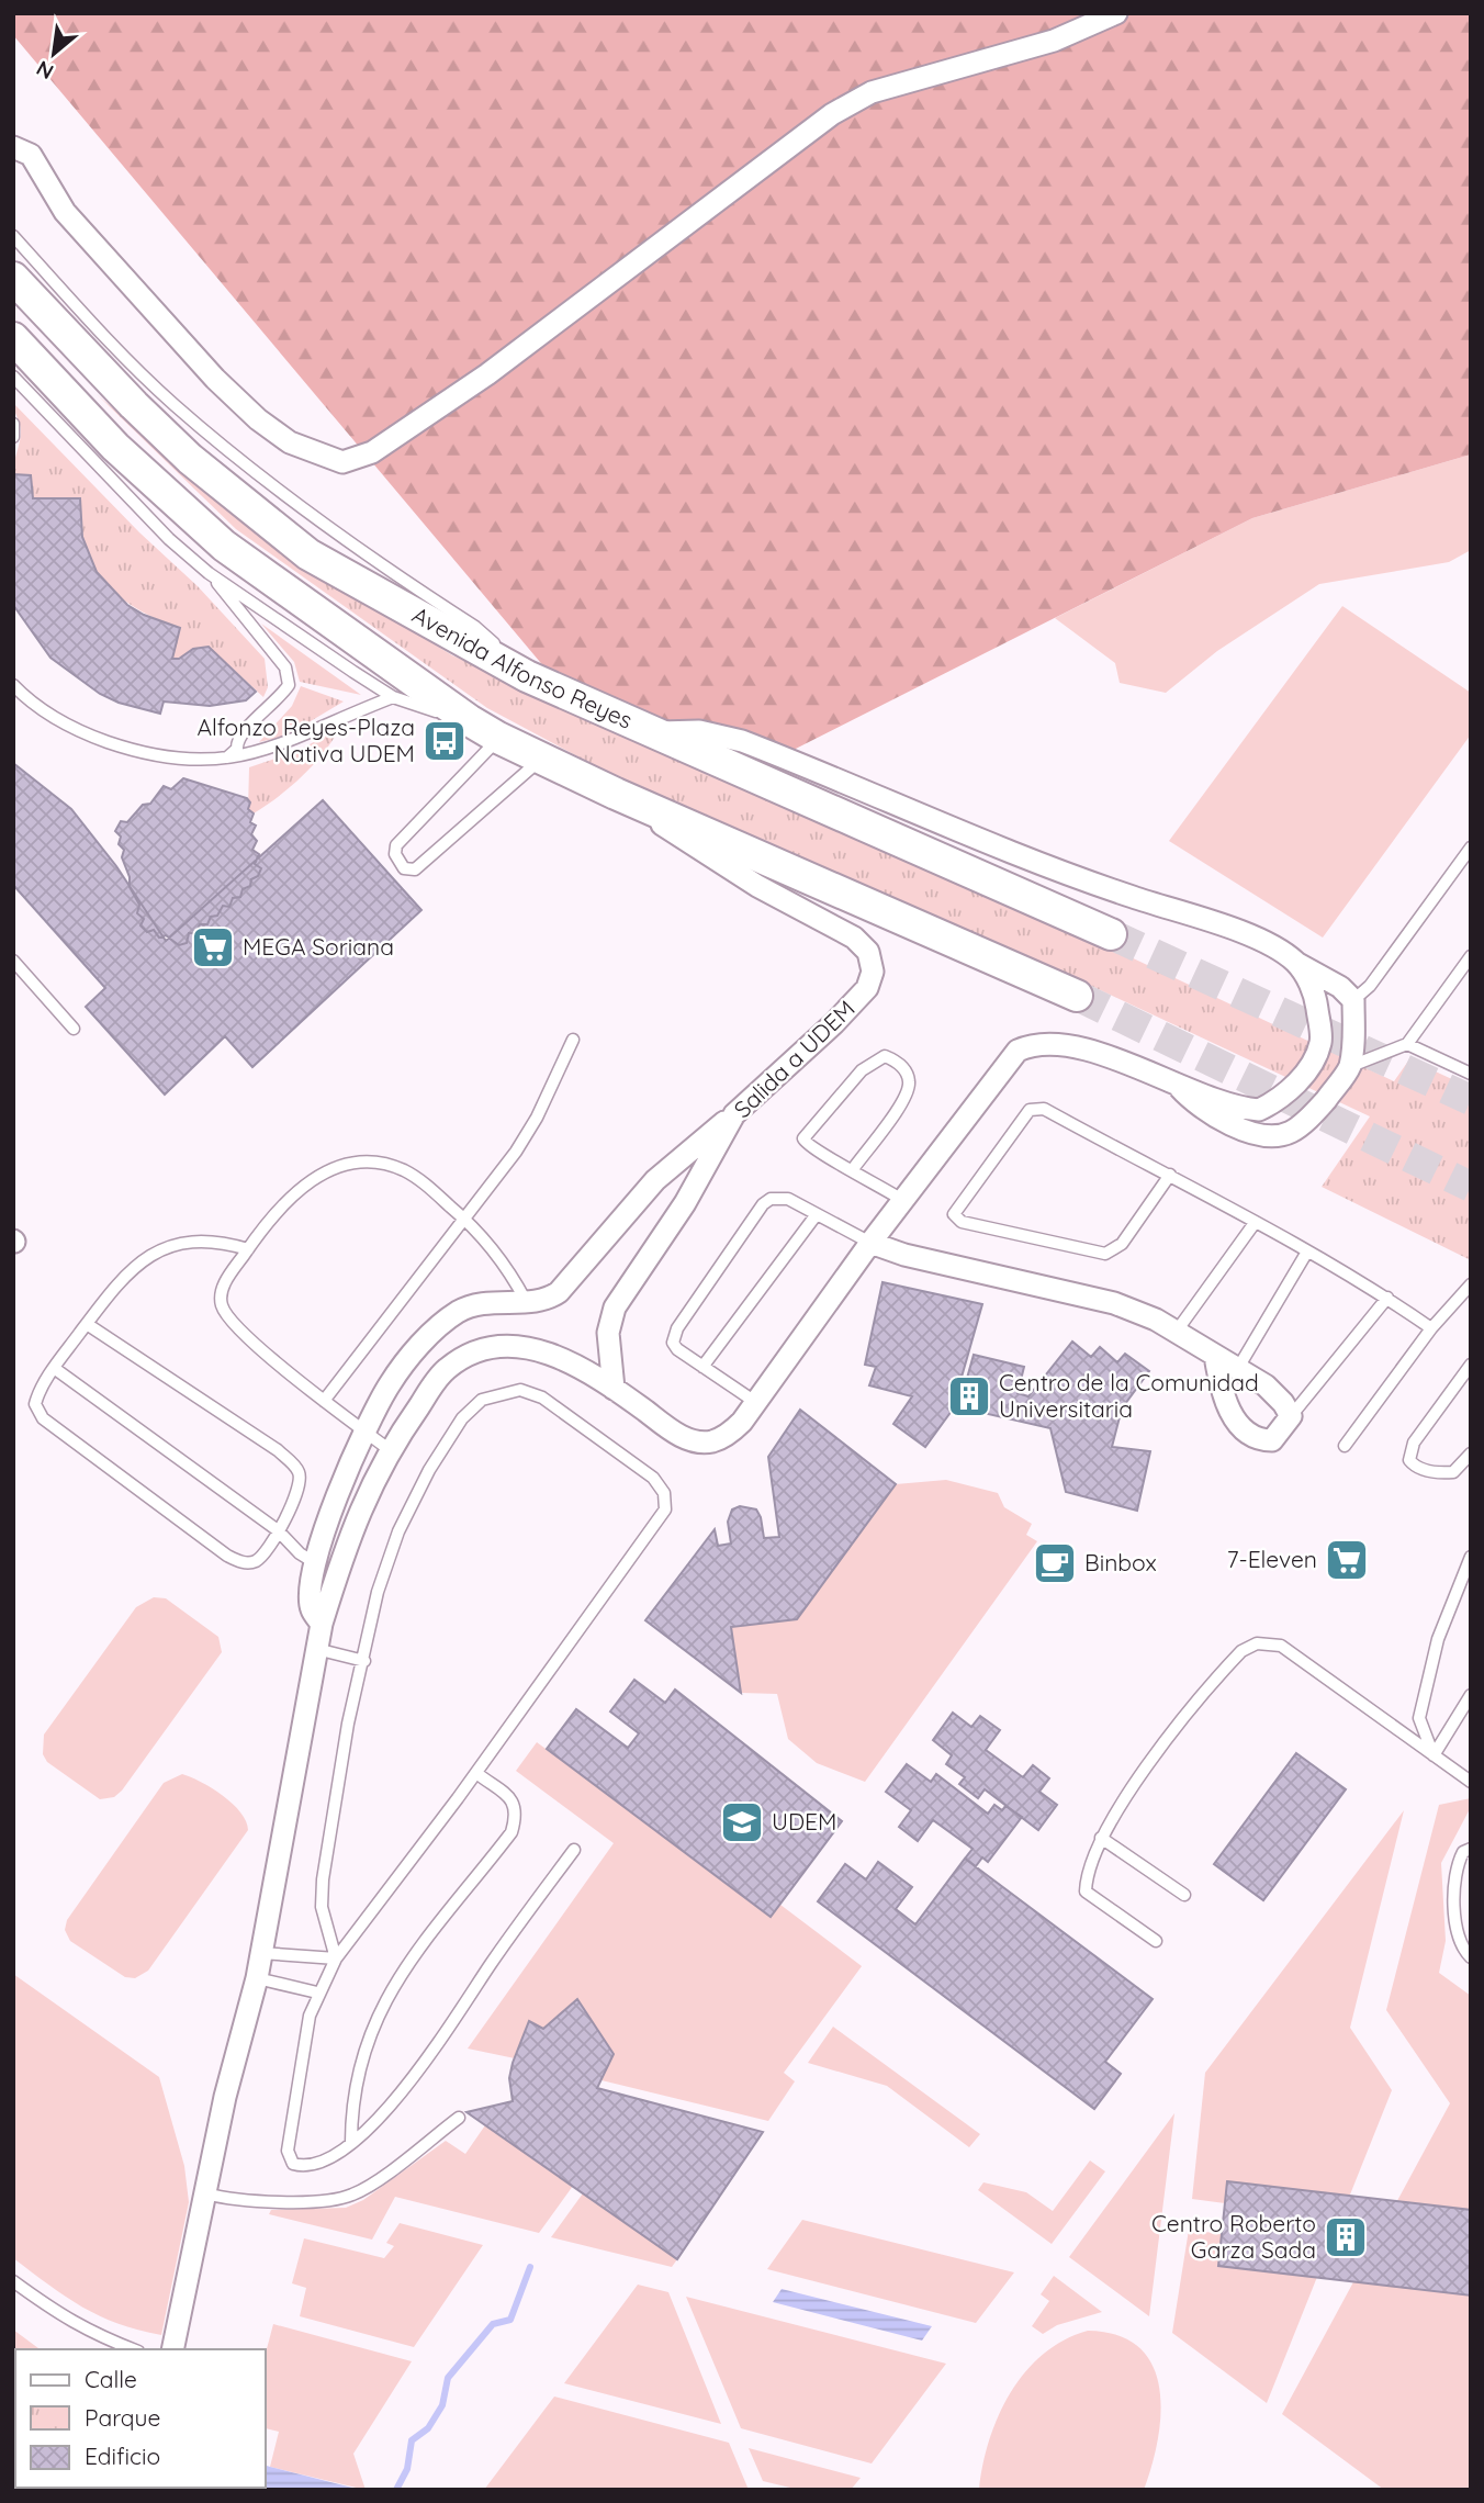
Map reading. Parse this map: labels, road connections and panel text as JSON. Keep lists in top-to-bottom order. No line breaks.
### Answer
{"streets":{"main road":["Avenida Alfonso Reyes"],"street":["Salida a UDEM"]},"places":{"bus stop":["Alfonzo Reyes-Plaza Nativa UDEM"],"supermarket":["MEGA Soriana","7-Eleven"],"building":["Centro de la Comunidad Universitaria","Centro Roberto Garza Sada"],"cafe":["Binbox"],"school or university":["UDEM"]},"legend":["Calle","Parque","Edificio"],"north":"bottom left"}
